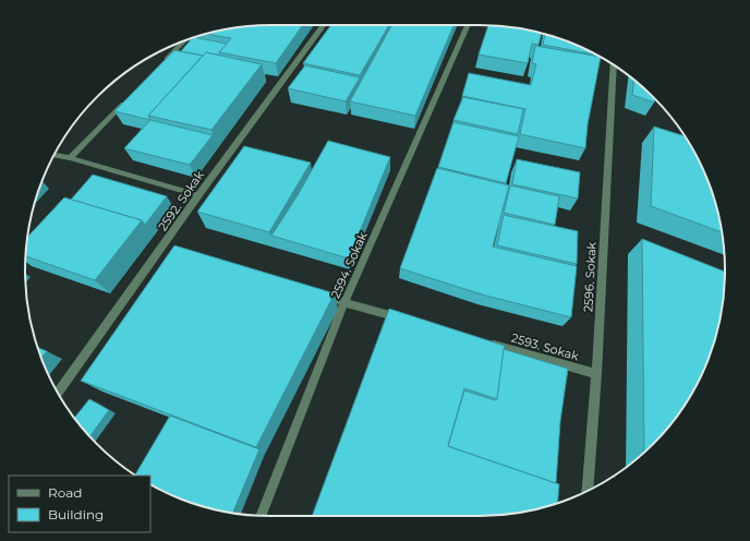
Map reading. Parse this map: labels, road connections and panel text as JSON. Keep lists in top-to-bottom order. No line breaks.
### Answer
{"streets":{"street":["2592. Sokak","2594. Sokak","2596. Sokak","2593. Sokak"]},"crossings":[["2596. Sokak","2593. Sokak"]],"legend":["Road","Building"]}
